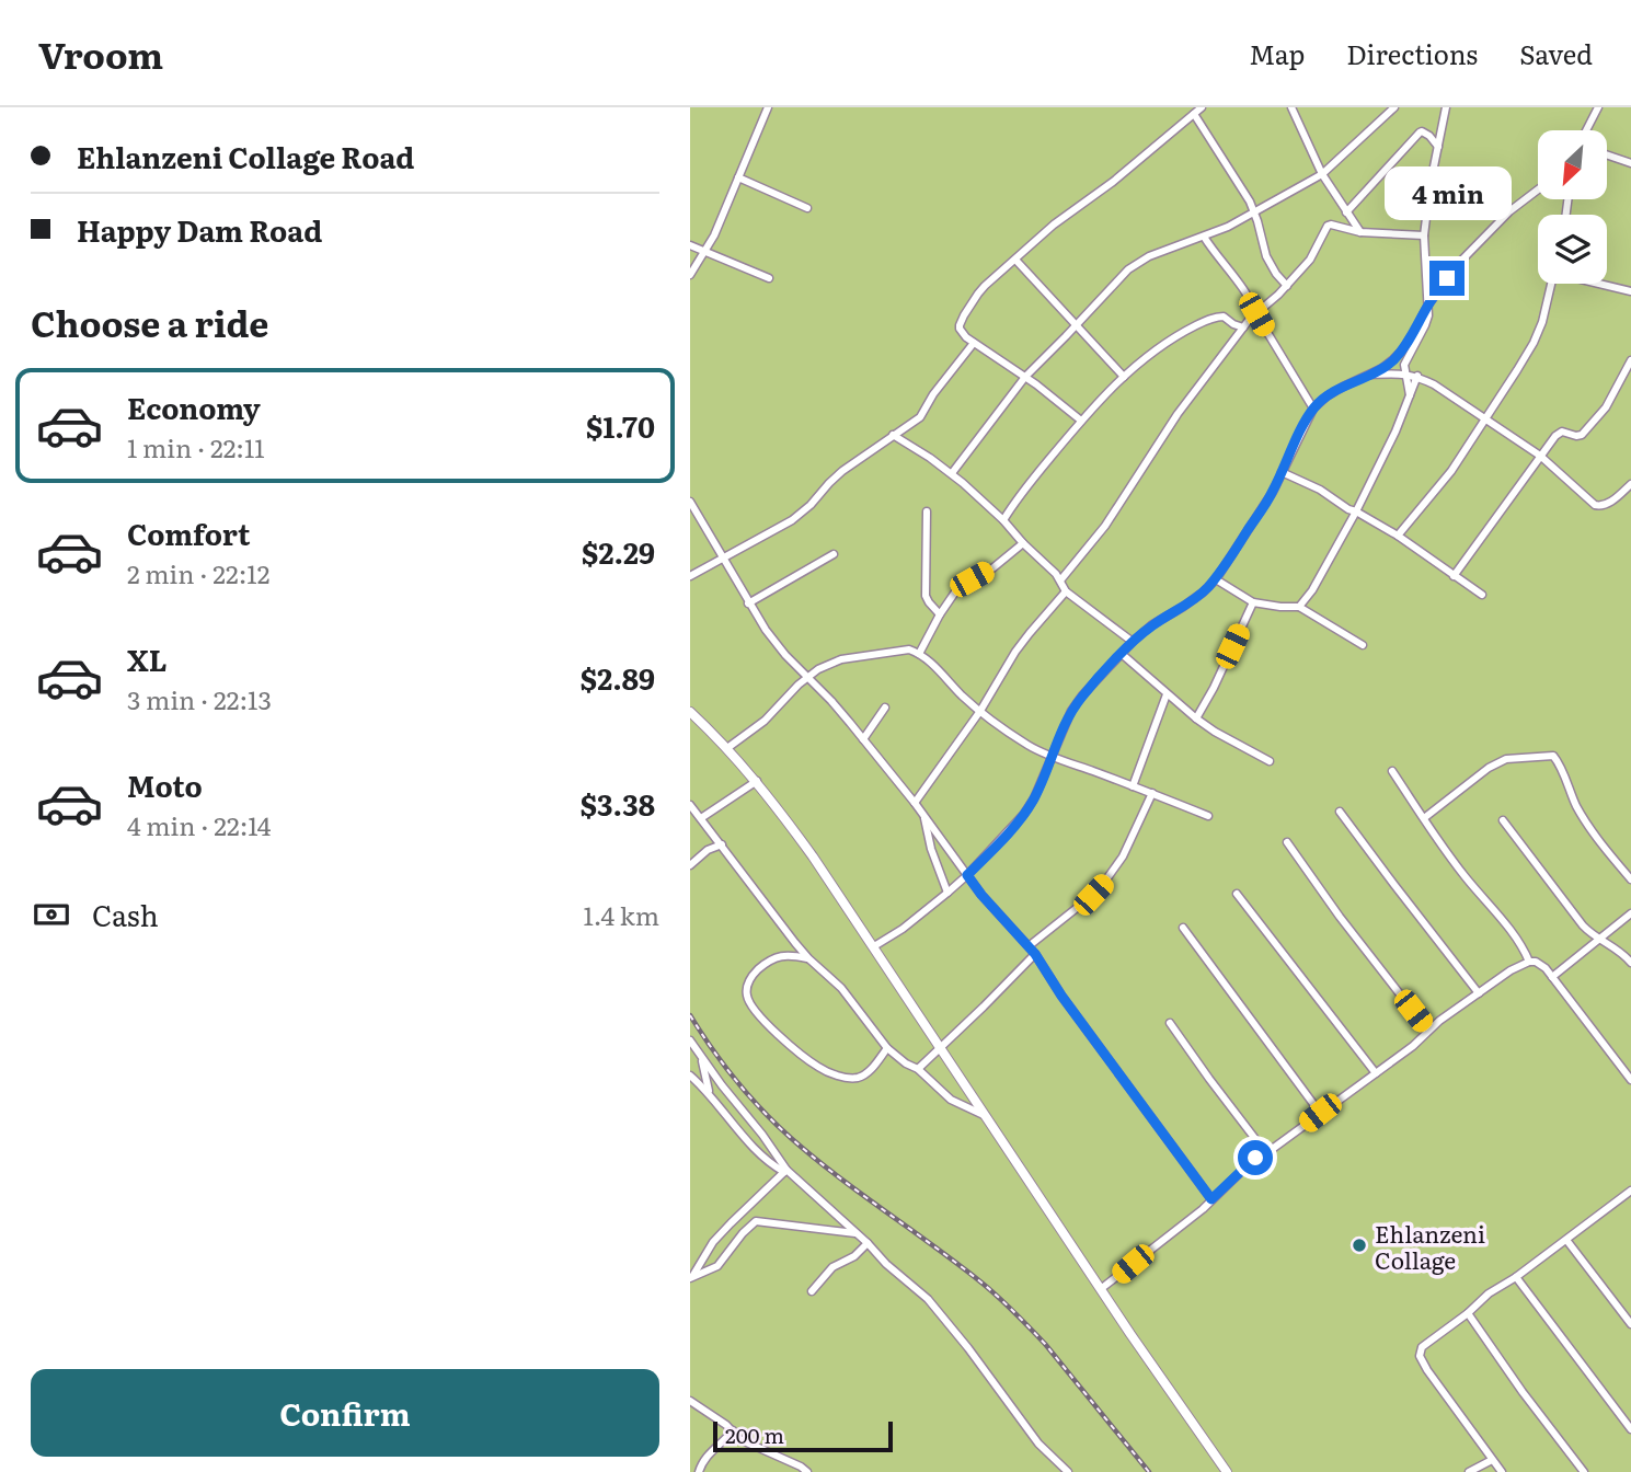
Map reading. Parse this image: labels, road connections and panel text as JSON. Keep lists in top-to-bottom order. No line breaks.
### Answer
{"places":["Ehlanzeni Collage"],"scale_bar":"200 m","north":"bottom left","page":{"header":"Vroom","nav":["Map","Directions","Saved"],"banner":["Ehlanzeni Collage Road","Happy Dam Road"],"bubble":"4 min","heading":"Choose a ride","list":[{"name":"Economy","note":"1 min · 22:11","value":"$1.70"},{"name":"Comfort","note":"2 min · 22:12","value":"$2.29"},{"name":"XL","note":"3 min · 22:13","value":"$2.89"},{"name":"Moto","note":"4 min · 22:14","value":"$3.38"}],"pay":["Cash","1.4 km"],"buttons":"Confirm","scale":"200 m"}}
